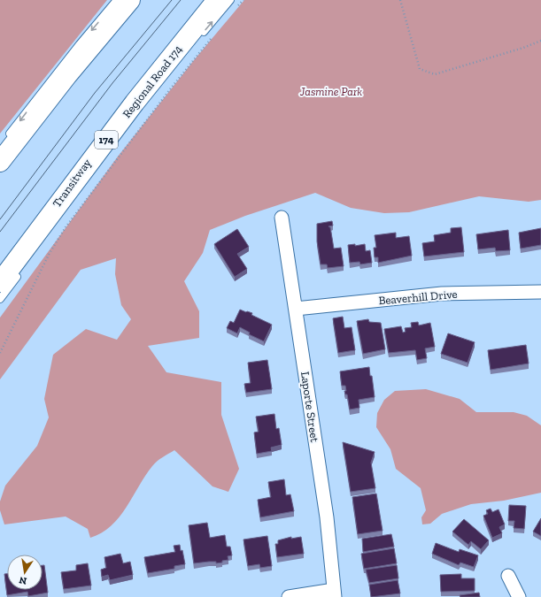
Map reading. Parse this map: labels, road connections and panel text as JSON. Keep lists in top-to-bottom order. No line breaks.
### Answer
{"streets":{"highway":["Regional Road 174","174"],"street":["Beaverhill Drive","Laporte Street"]},"crossings":[["Beaverhill Drive","Laporte Street"]],"parks":["Jasmine Park"],"north":"bottom"}
